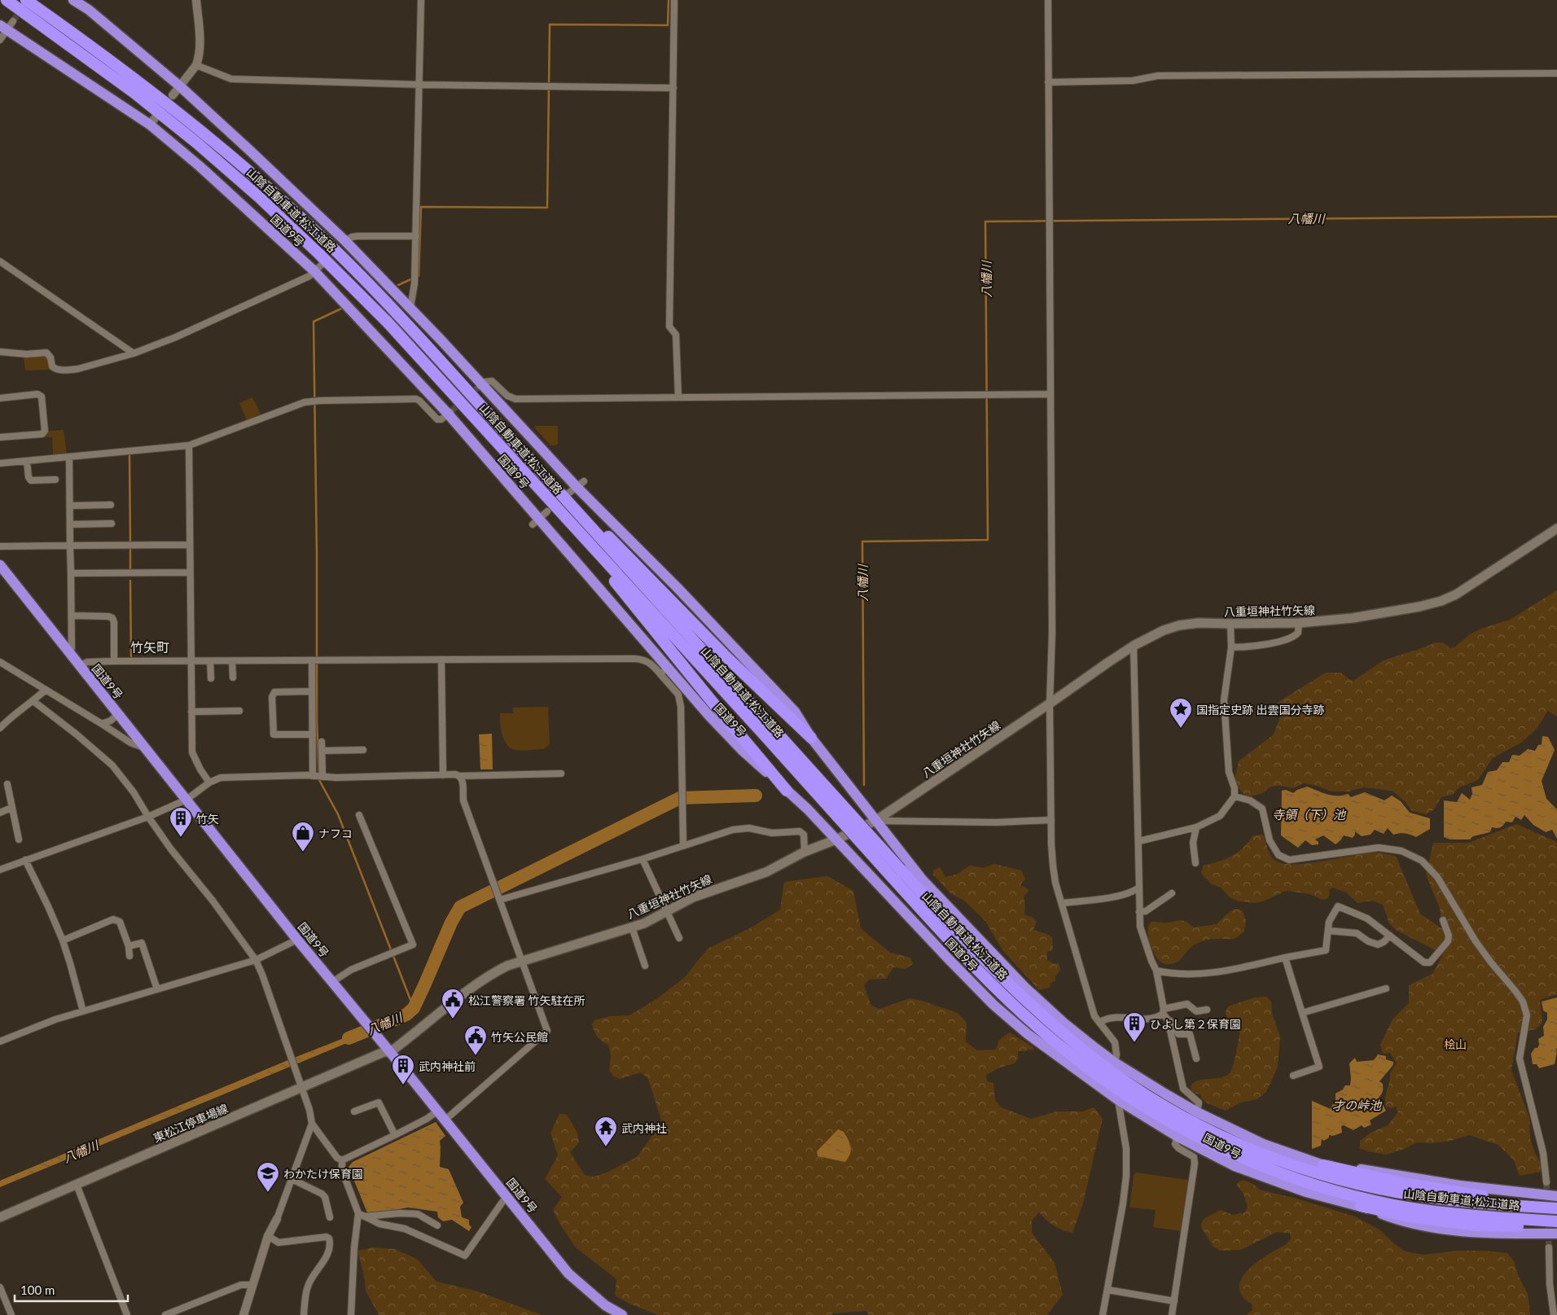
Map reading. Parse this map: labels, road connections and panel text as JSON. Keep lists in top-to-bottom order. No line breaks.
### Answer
{"streets":{"highway":["山陰自動車道;松江道路","国道9号"],"main road":["八重垣神社竹矢線","東松江停車場線"]},"crossings":[["国道9号","八重垣神社竹矢線"],["国道9号","東松江停車場線"],["八重垣神社竹矢線","東松江停車場線"]],"districts":["竹矢町"],"water":["八幡川","寺領（下）池","才の峠池"],"parks":["桧山"],"places":{"place":["国指定史跡 出雲国分寺跡"],"building":["竹矢","ひよし第２保育園","武内神社前"],"shop":["ナフコ"],"public building":["松江警察署 竹矢駐在所","竹矢公民館"],"temple":["武内神社"],"school or university":["わかたけ保育園"]},"scale_bar":"100 m"}
